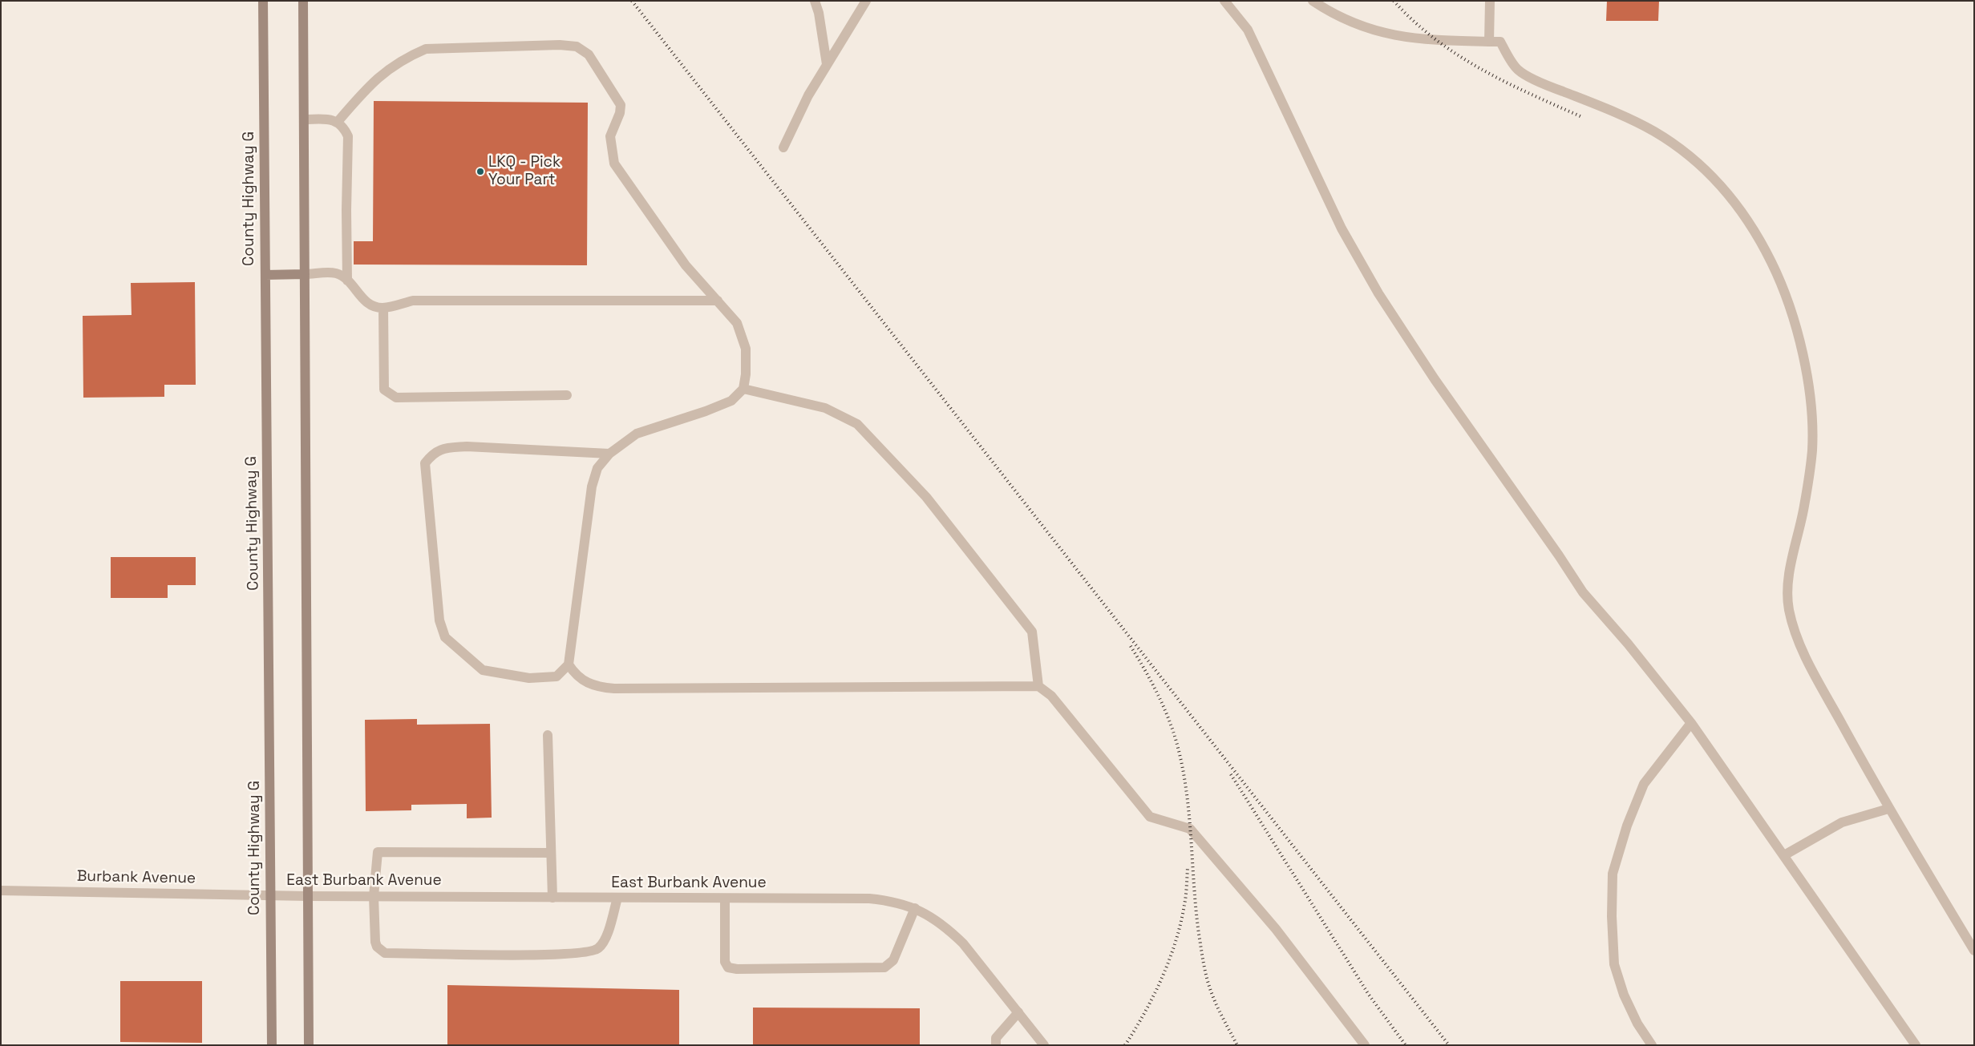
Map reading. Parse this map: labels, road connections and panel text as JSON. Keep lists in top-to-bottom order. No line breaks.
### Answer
{"streets":{"main road":["County Highway G"],"street":["Burbank Avenue","East Burbank Avenue"]},"crossings":[["County Highway G","Burbank Avenue"],["County Highway G","East Burbank Avenue"],["Burbank Avenue","East Burbank Avenue"]],"places":["LKQ - Pick Your Part"]}
